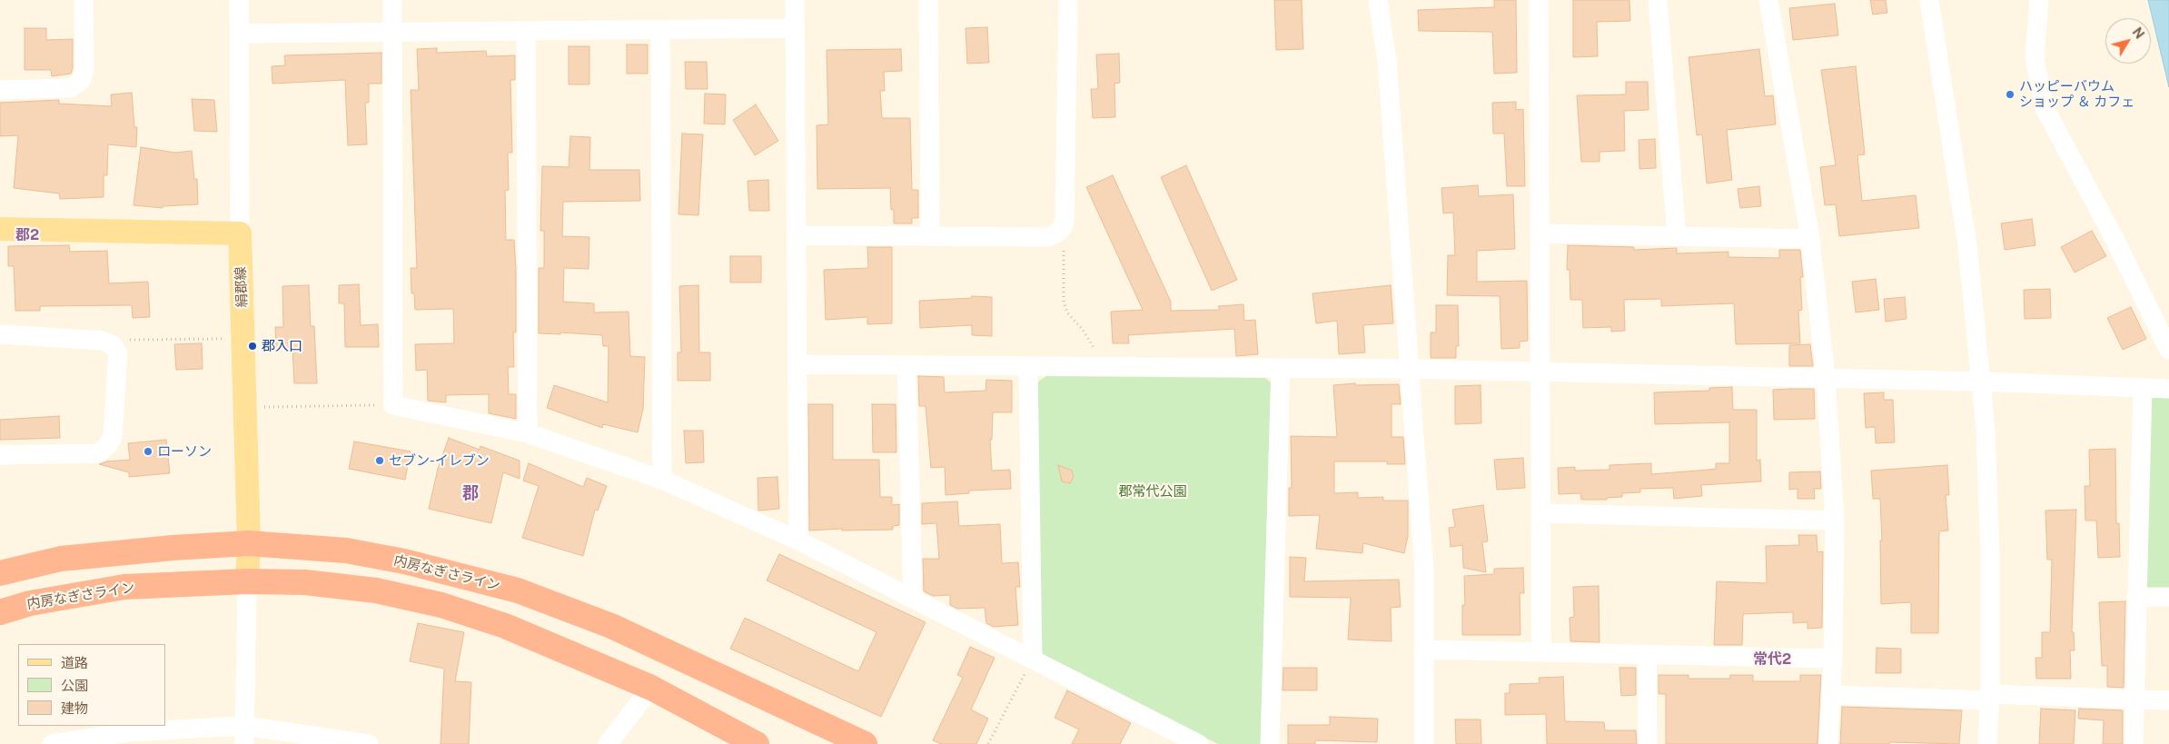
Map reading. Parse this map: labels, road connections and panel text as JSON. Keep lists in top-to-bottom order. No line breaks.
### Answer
{"streets":{"highway":["内房なぎさライン"],"main road":["絹郡線"]},"crossings":[["絹郡線","内房なぎさライン"]],"districts":["郡2","郡","常代2"],"parks":["郡常代公園"],"places":["ハッピーバウム ショップ ＆ カフェ","郡入口","ローソン","セブン-イレブン"],"legend":["道路","公園","建物"],"north":"top right"}
